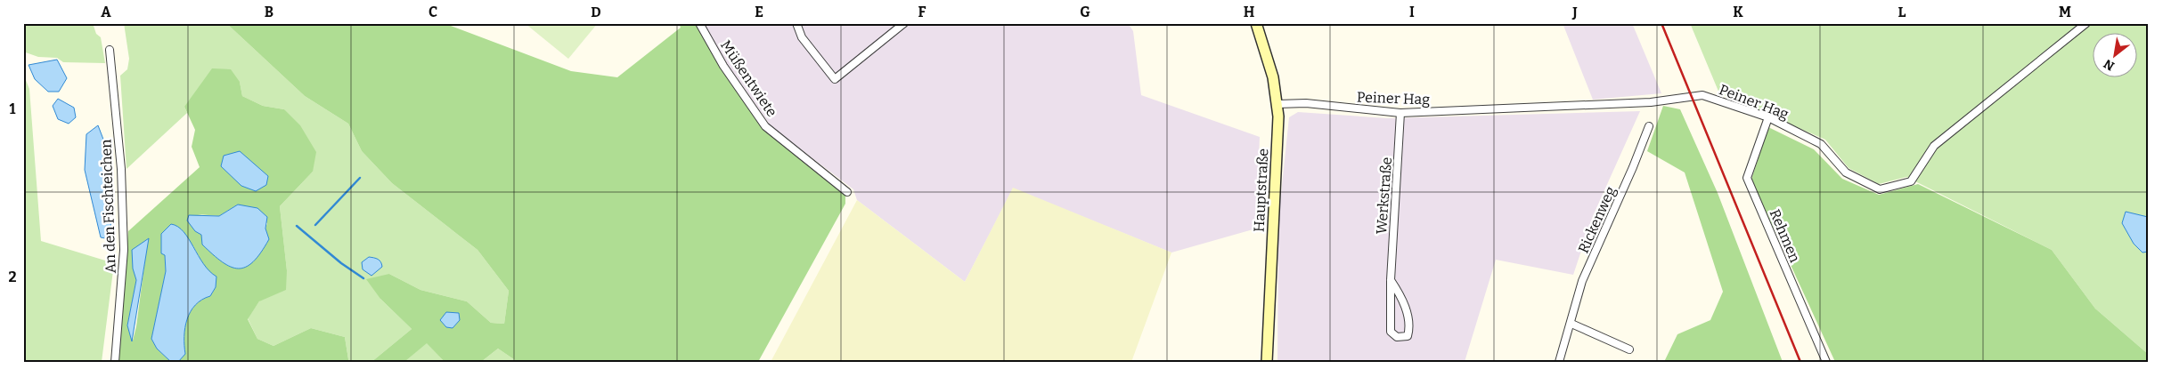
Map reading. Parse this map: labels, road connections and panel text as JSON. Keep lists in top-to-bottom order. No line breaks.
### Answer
{"streets":{"main road":["Hauptstraße"],"street":["Müßentwiete","Peiner Hag","Werkstraße","An den Fischteichen","Rickenweg","Rehmen"]},"crossings":[["Peiner Hag","Hauptstraße"],["Peiner Hag","Werkstraße"],["Peiner Hag","Rehmen"]],"north":"bottom left","grid":{"columns":["A","B","C","D","E","F","G","H","I","J","K","L","M"],"rows":["1","2"]}}
